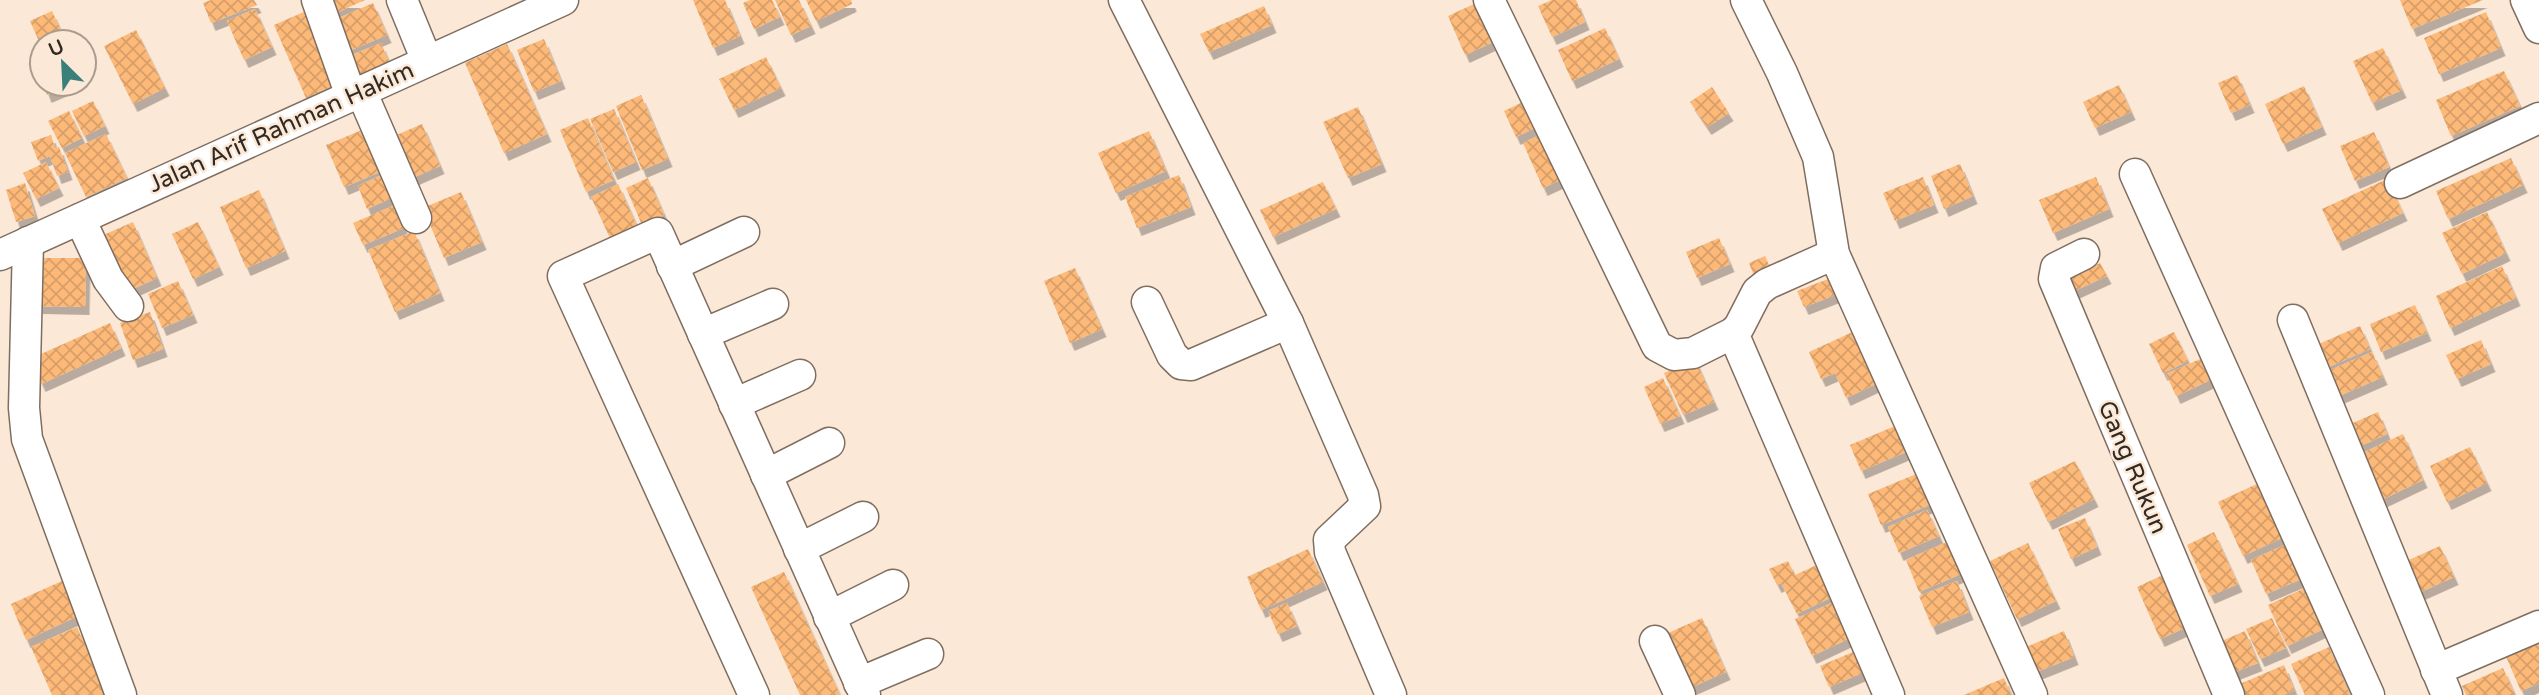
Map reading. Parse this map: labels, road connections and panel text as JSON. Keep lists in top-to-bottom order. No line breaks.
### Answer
{"streets":{"street":["Jalan Arif Rahman Hakim","Gang Rukun"]},"north":"top left"}
